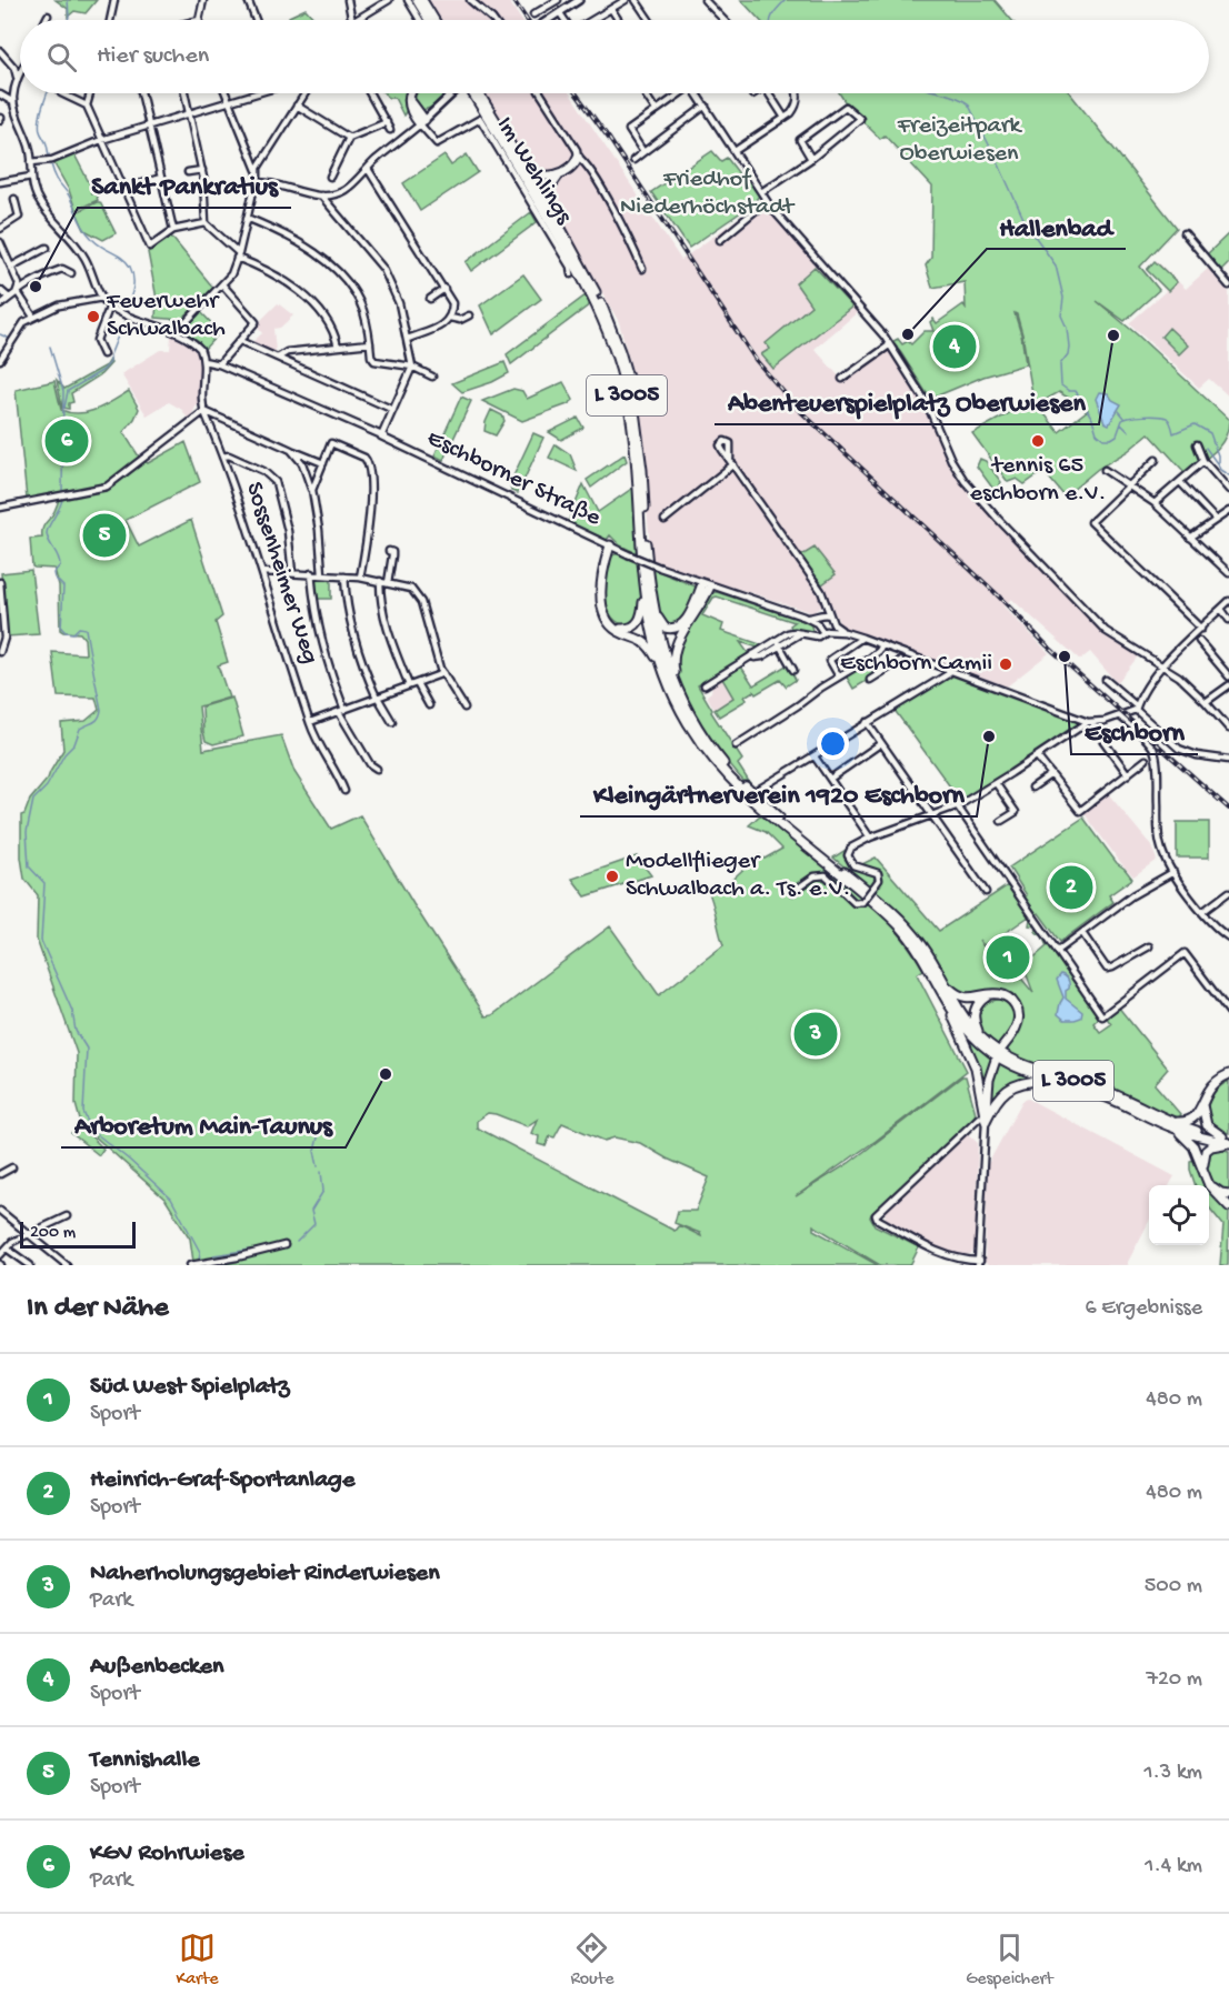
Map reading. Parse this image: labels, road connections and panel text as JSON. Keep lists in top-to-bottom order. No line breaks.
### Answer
{"streets":{"highway":["L 3005"],"street":["Im Wehlings","Eschborner Straße","Sossenheimer Weg"]},"crossings":[["Eschborner Straße","Sossenheimer Weg"]],"parks":["Freizeitpark Oberwiesen","Friedhof Niederhöchstadt"],"places":["Sankt Pankratius","Feuerwehr Schwalbach","Hallenbad","Abenteuerspielplatz Oberwiesen","tennis 65 eschborn e.V.","Eschborn","Eschborn Camii","Kleingärtnerverein 1920 Eschborn","Modellflieger Schwalbach a. Ts. e.V.","Arboretum Main-Taunus"],"scale_bar":"200 m","page":{"search":"Hier suchen","pins":["4","6","5","2","1","3"],"scale":"200 m","heading":["In der Nähe","6 Ergebnisse"],"list":[{"mark":"1","name":"Süd West Spielplatz","note":"Sport","value":"480 m"},{"mark":"2","name":"Heinrich-Graf-Sportanlage","note":"Sport","value":"480 m"},{"mark":"3","name":"Naherholungsgebiet Rinderwiesen","note":"Park","value":"500 m"},{"mark":"4","name":"Außenbecken","note":"Sport","value":"720 m"},{"mark":"5","name":"Tennishalle","note":"Sport","value":"1.3 km"},{"mark":"6","name":"KGV Rohrwiese","note":"Park","value":"1.4 km"}],"nav":["Karte","Route","Gespeichert"]}}
